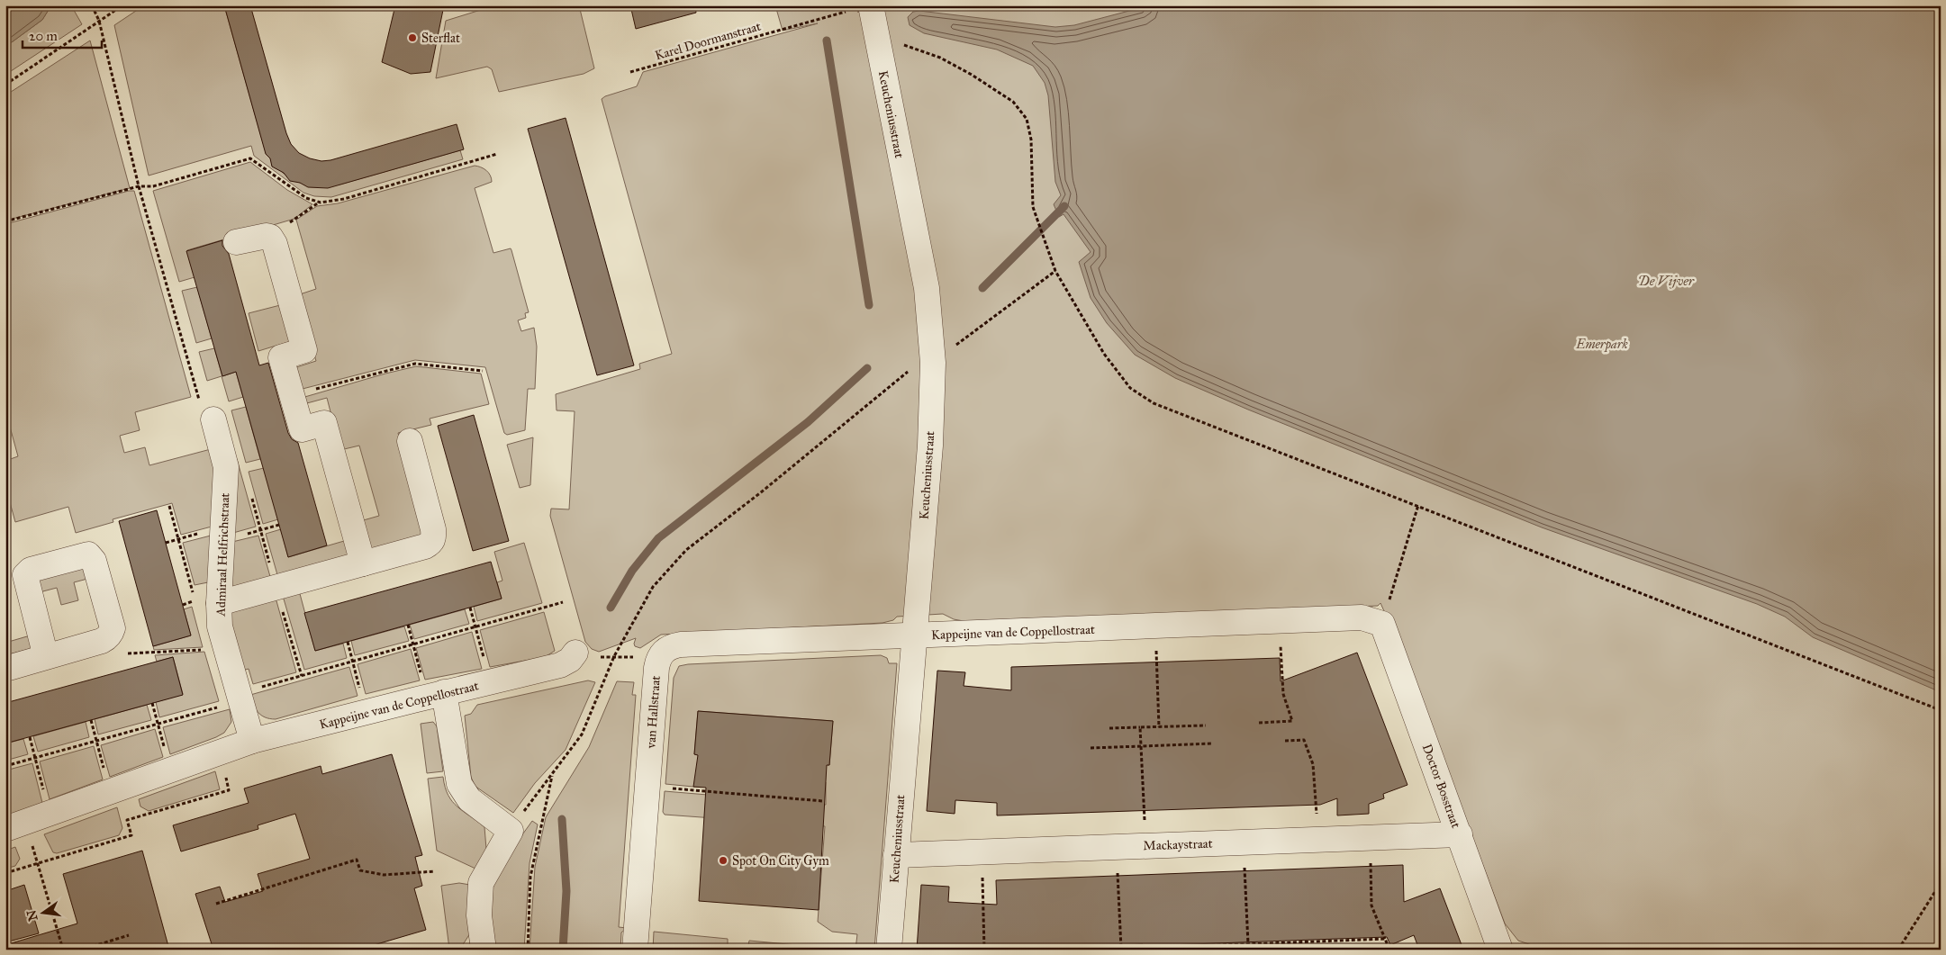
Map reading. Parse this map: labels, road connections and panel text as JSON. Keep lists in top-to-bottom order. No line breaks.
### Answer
{"streets":{"street":["Keucheniusstraat","Admiraal Helfrichstraat","Kappeijne van de Coppellostraat","van Hallstraat","Doctor Bosstraat","Mackaystraat"],"path":["Karel Doormanstraat"]},"crossings":[["Karel Doormanstraat","Keucheniusstraat"],["Keucheniusstraat","Kappeijne van de Coppellostraat"],["Keucheniusstraat","Mackaystraat"],["Admiraal Helfrichstraat","Kappeijne van de Coppellostraat"],["Kappeijne van de Coppellostraat","van Hallstraat"],["Kappeijne van de Coppellostraat","Doctor Bosstraat"],["Doctor Bosstraat","Mackaystraat"]],"water":["De Vijver"],"parks":["Emerpark"],"places":["Sterflat","Spot On City Gym"],"scale_bar":"20 m","north":"left"}
